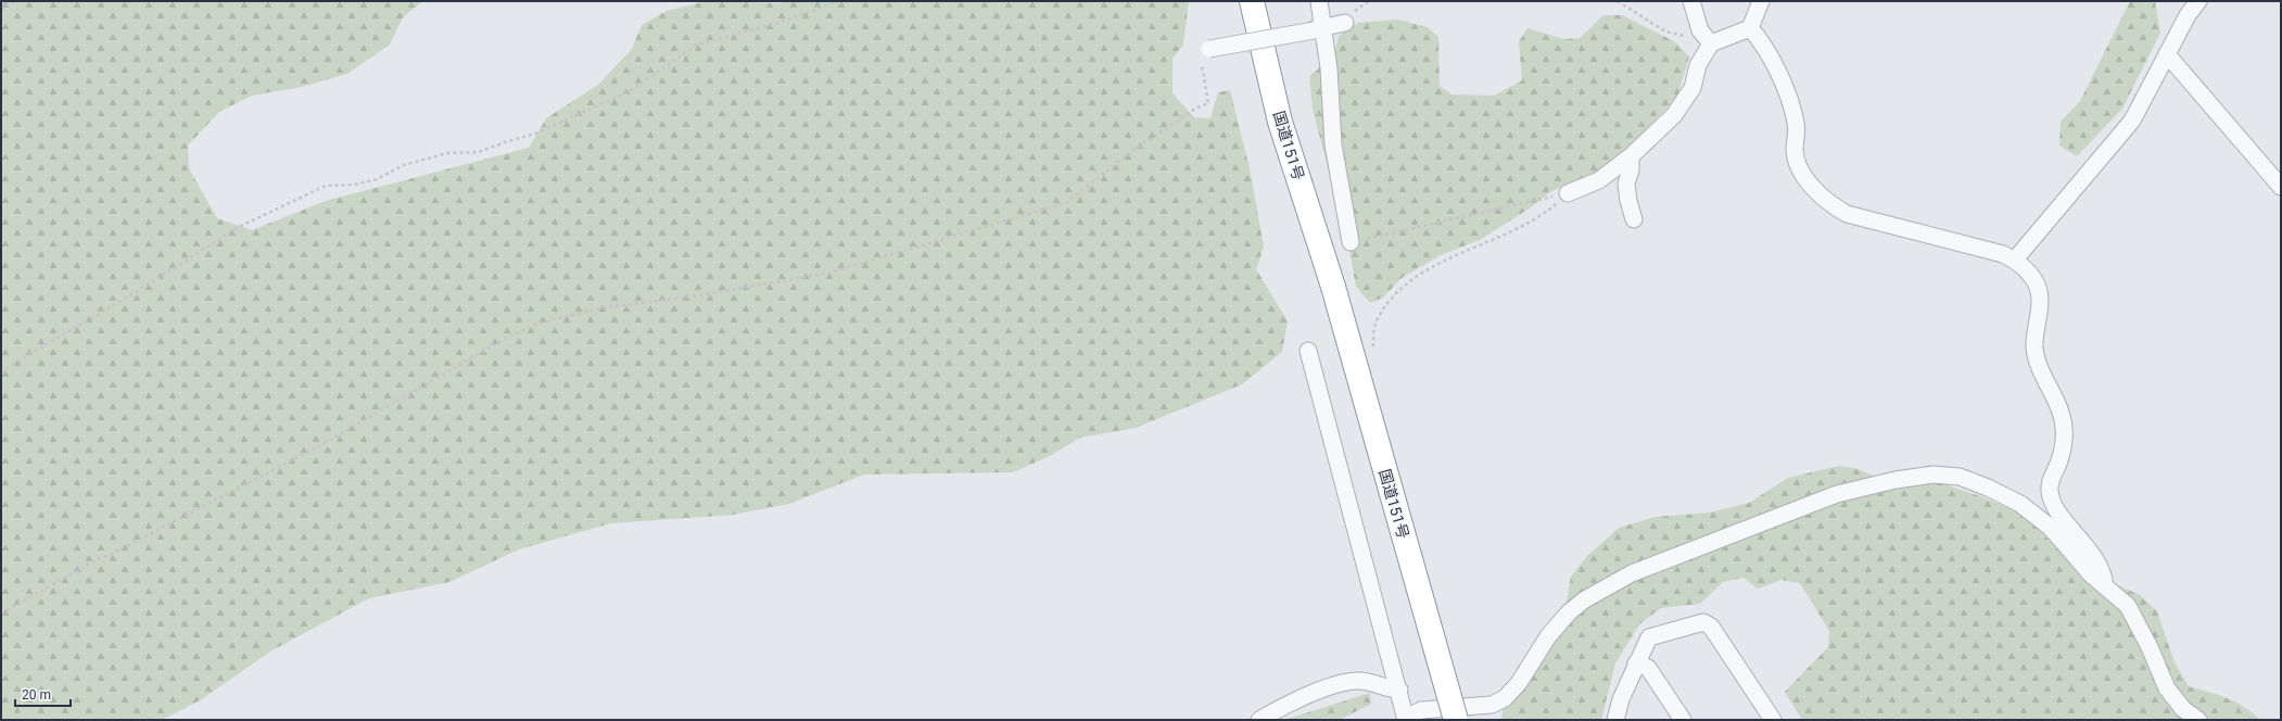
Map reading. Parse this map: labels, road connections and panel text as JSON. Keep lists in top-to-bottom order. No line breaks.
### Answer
{"streets":{"highway":["国道151号"]},"scale_bar":"20 m"}
